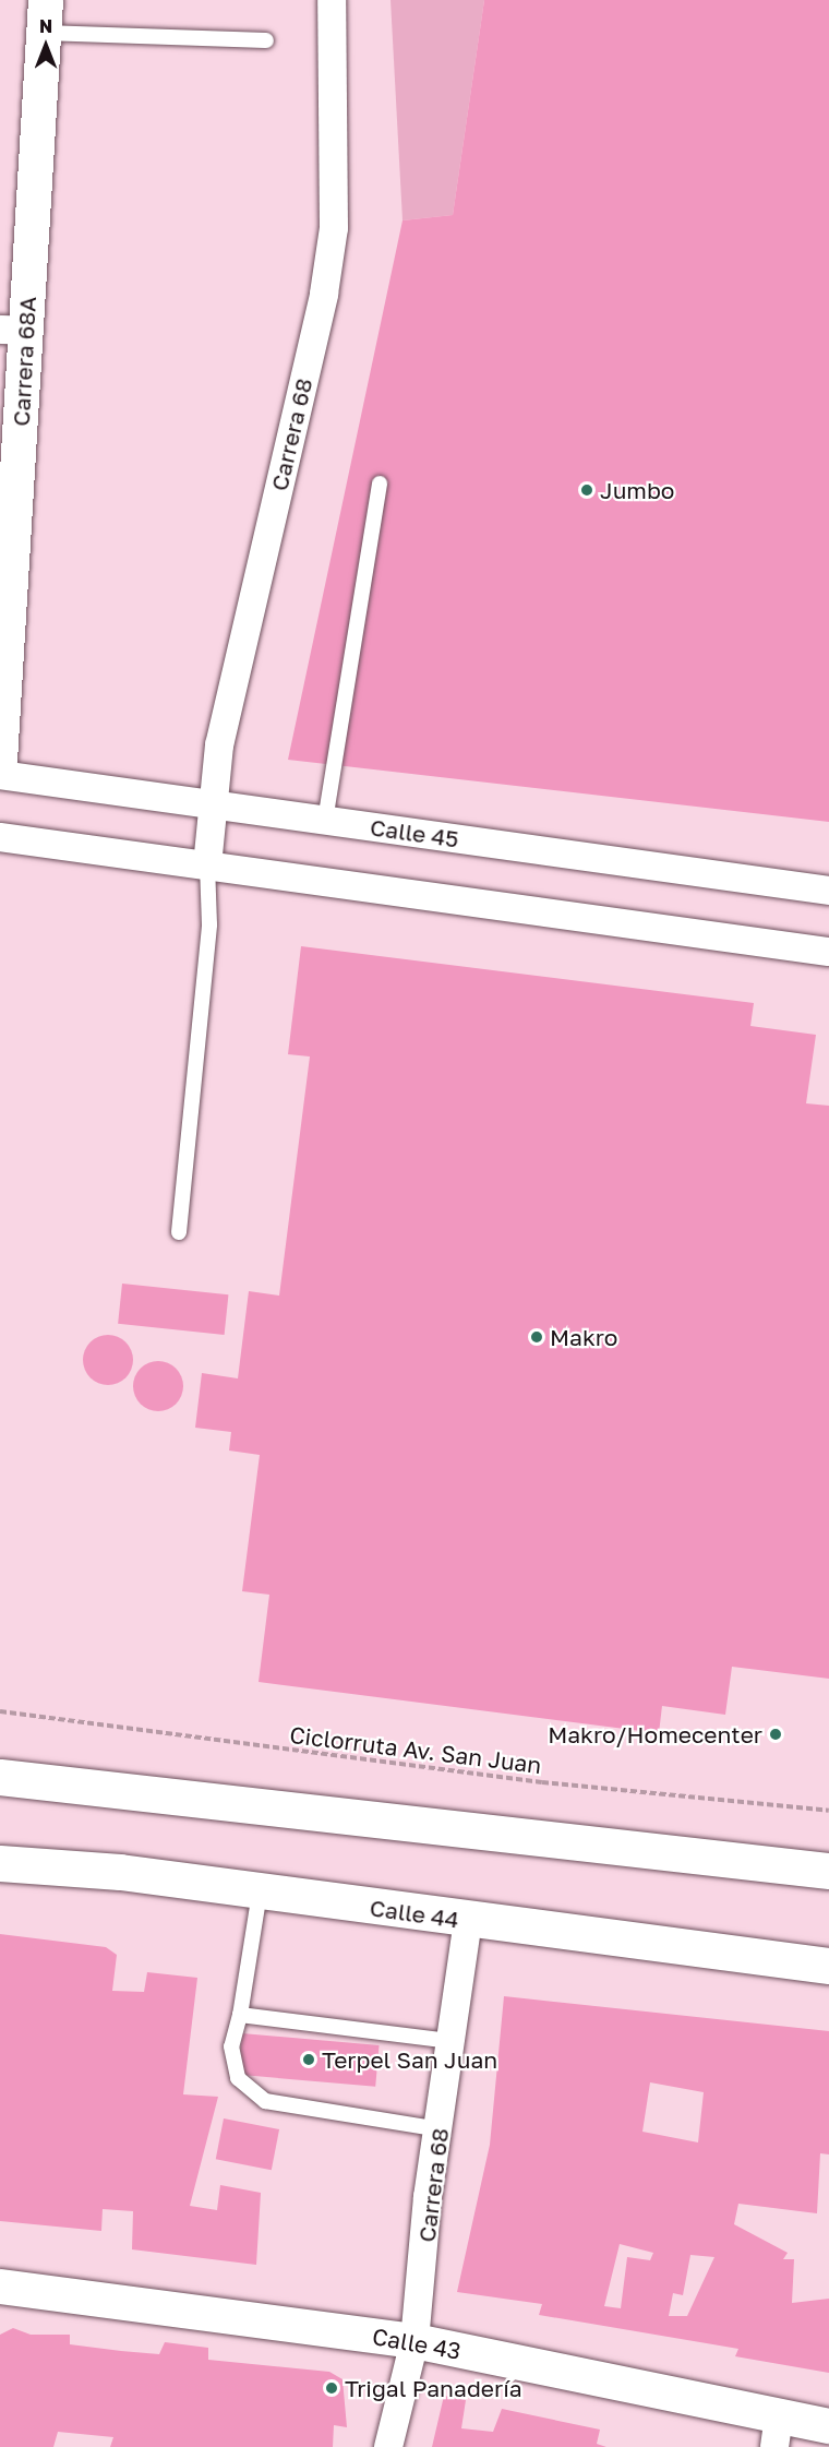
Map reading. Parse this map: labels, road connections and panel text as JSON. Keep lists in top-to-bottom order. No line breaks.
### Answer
{"streets":{"main road":["Calle 44"],"street":["Carrera 68A","Carrera 68","Calle 45","Calle 43"],"path":["Ciclorruta Av. San Juan"]},"crossings":[["Carrera 68","Calle 45"],["Carrera 68","Calle 44"],["Carrera 68","Calle 43"]],"places":["Jumbo","Makro","Makro/Homecenter","Terpel San Juan","Trigal Panadería"],"north":"top"}
